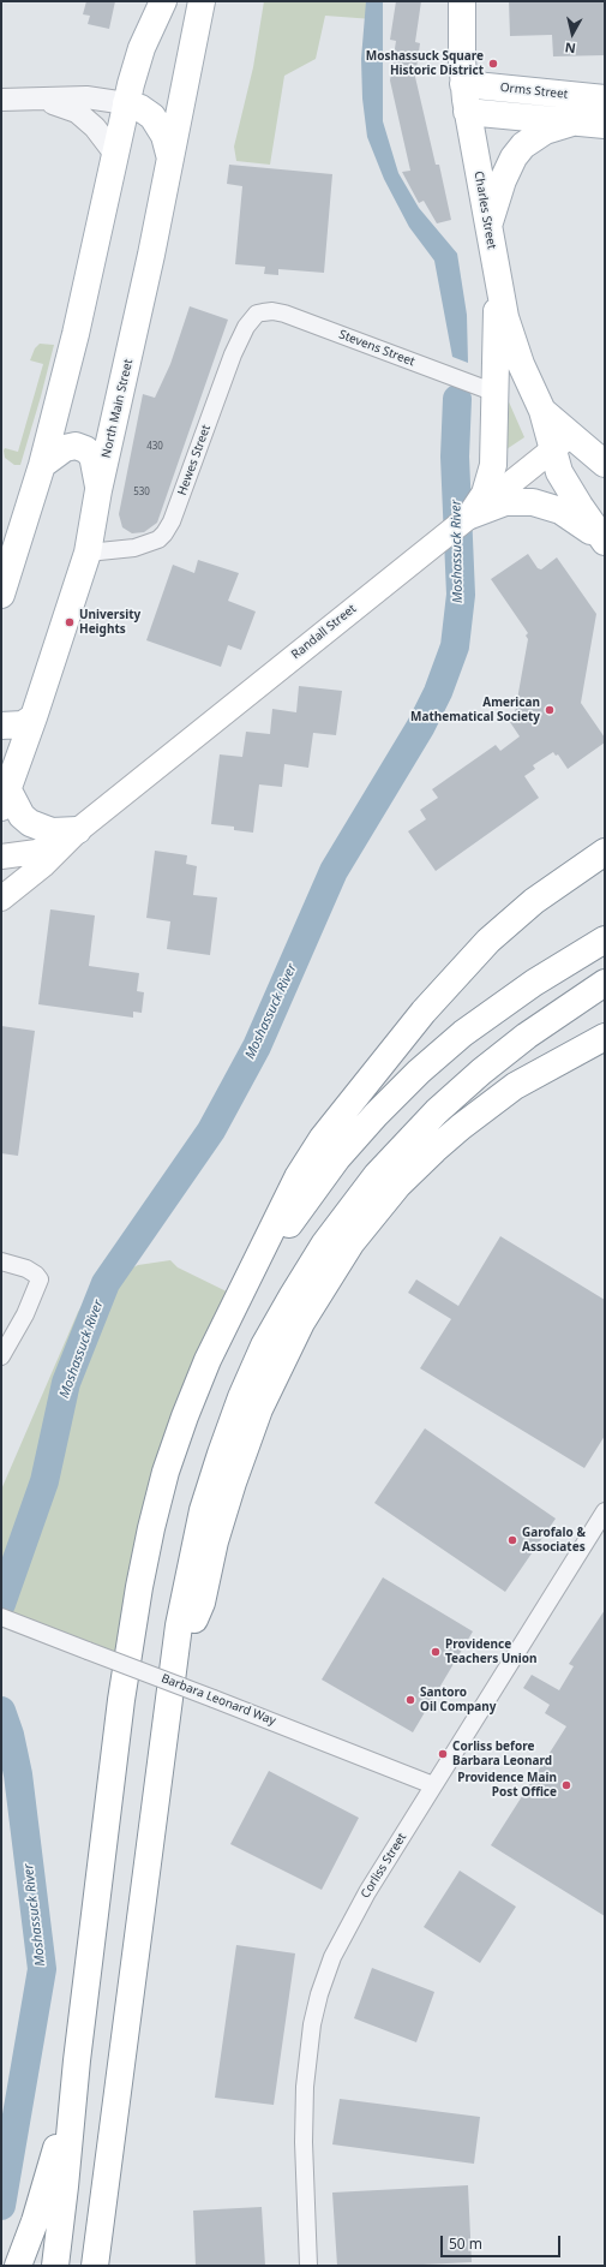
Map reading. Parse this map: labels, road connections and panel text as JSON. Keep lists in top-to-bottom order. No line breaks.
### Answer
{"streets":{"main road":["Orms Street","Charles Street","North Main Street","Randall Street"],"street":["Stevens Street","Hewes Street","Barbara Leonard Way","Corliss Street"]},"crossings":[["Orms Street","Charles Street"],["Charles Street","Randall Street"],["Stevens Street","Hewes Street"],["North Main Street","Hewes Street"],["Barbara Leonard Way","Corliss Street"]],"water":["Moshassuck River"],"places":["Moshassuck Square Historic District","University Heights","American Mathematical Society","Garofalo & Associates","Providence Teachers Union","Santoro Oil Company","Corliss before Barbara Leonard","Providence Main Post Office"],"house_numbers":["430","530"],"scale_bar":"50 m","north":"bottom"}
